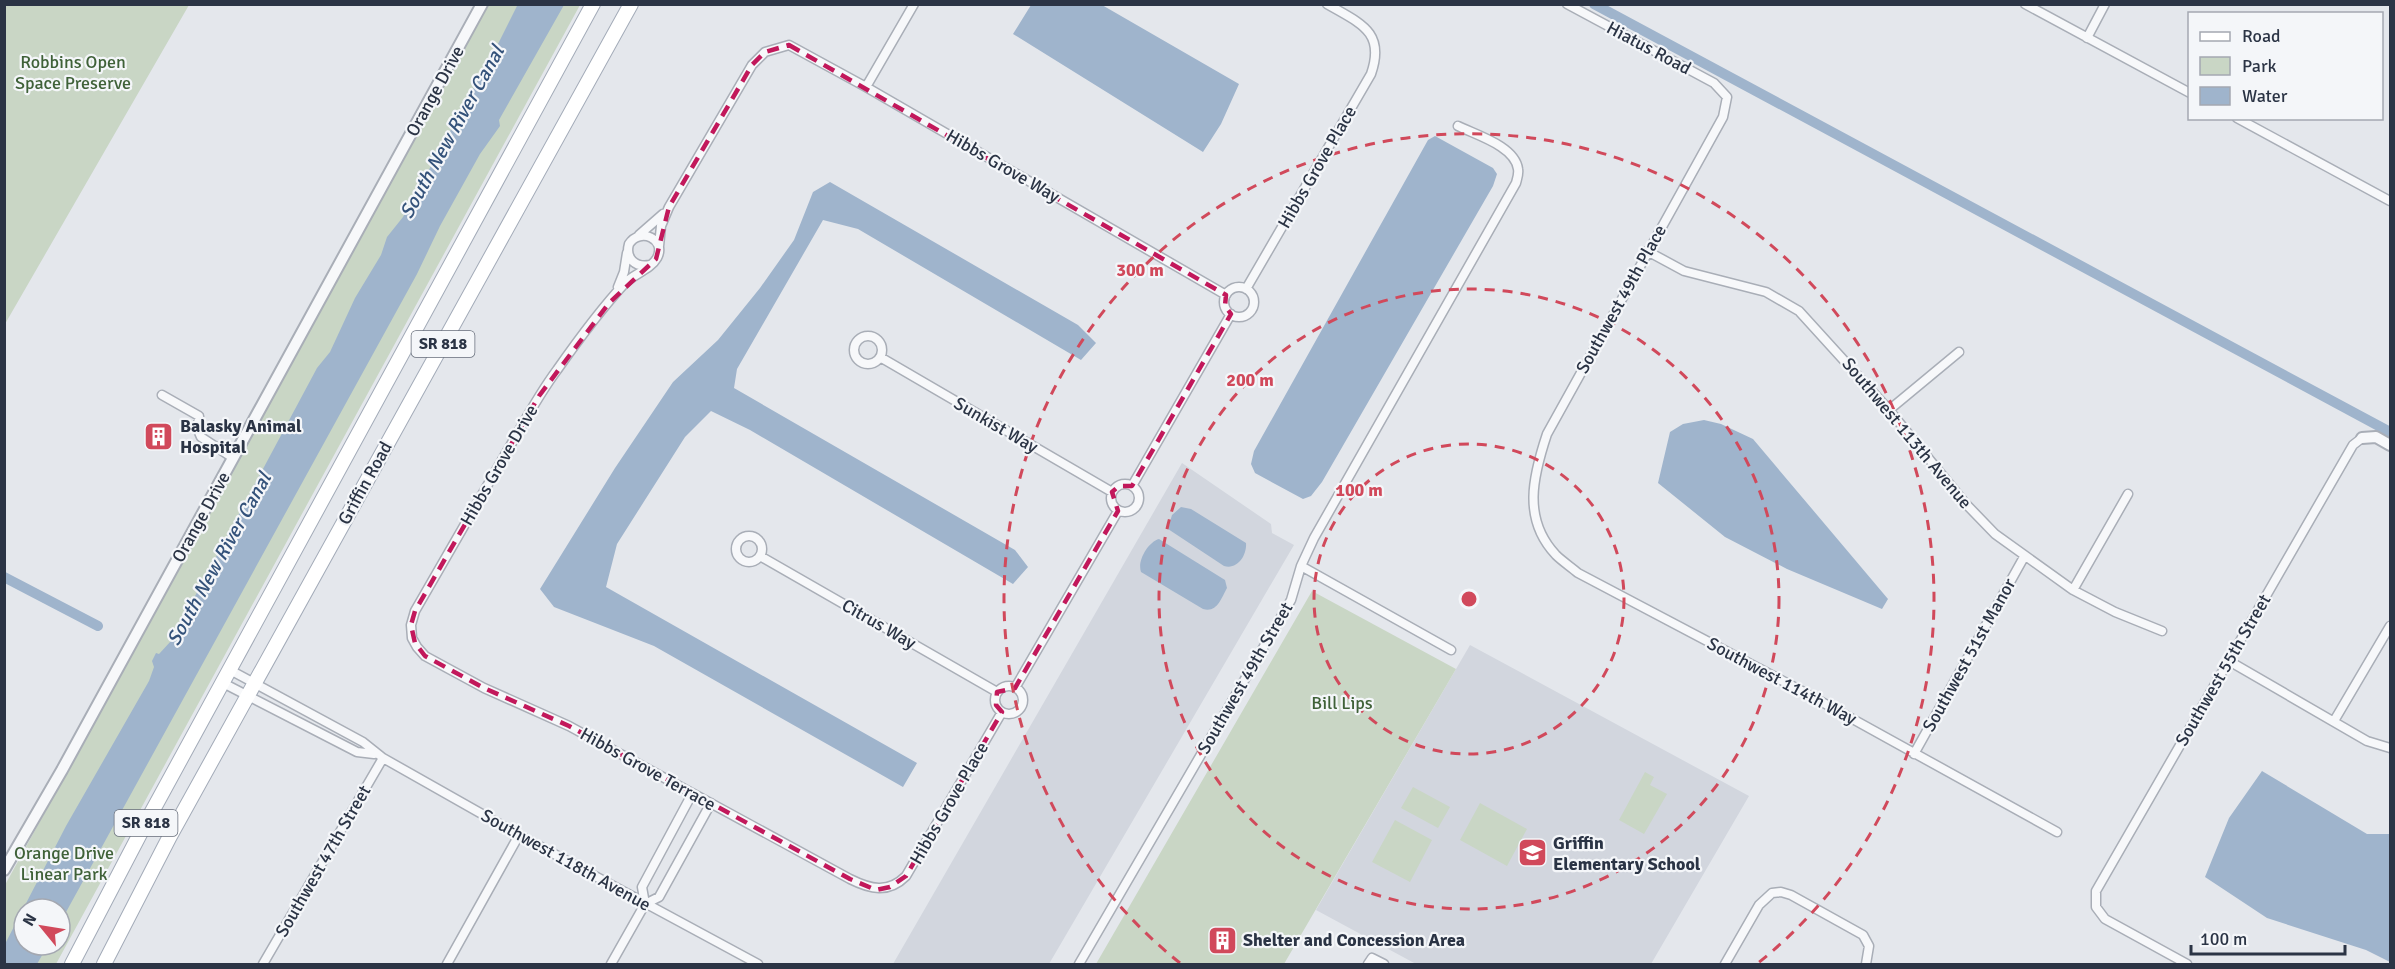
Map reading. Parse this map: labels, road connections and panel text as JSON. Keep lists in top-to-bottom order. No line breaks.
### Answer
{"streets":{"main road":["SR 818","Griffin Road"],"street":["Hiatus Road","Orange Drive","Hibbs Grove Way","Hibbs Grove Place","Southwest 49th Place","Sunkist Way","Southwest 113th Avenue","Hibbs Grove Drive","Citrus Way","Southwest 51st Manor","Southwest 55th Street","Southwest 49th Street","Southwest 114th Way","Hibbs Grove Terrace","Southwest 118th Avenue","Southwest 47th Street"]},"crossings":[["Hiatus Road","Southwest 49th Place"],["Hibbs Grove Way","Hibbs Grove Place"],["Hibbs Grove Place","Citrus Way"],["Hibbs Grove Place","Hibbs Grove Terrace"],["Southwest 49th Place","Southwest 113th Avenue"],["Southwest 49th Place","Southwest 114th Way"],["Southwest 113th Avenue","Southwest 51st Manor"],["Hibbs Grove Drive","Hibbs Grove Terrace"],["Griffin Road","Southwest 118th Avenue"],["Southwest 51st Manor","Southwest 114th Way"],["Southwest 118th Avenue","Southwest 47th Street"]],"water":["South New River Canal"],"parks":["Robbins Open Space Preserve","Bill Lips","Orange Drive Linear Park"],"places":{"building":["Balasky Animal Hospital","Shelter and Concession Area"],"school or university":["Griffin Elementary School"]},"legend":["Road","Park","Water"],"scale_bar":"100 m","north":"top left","rings":["300 m","200 m","100 m"]}
